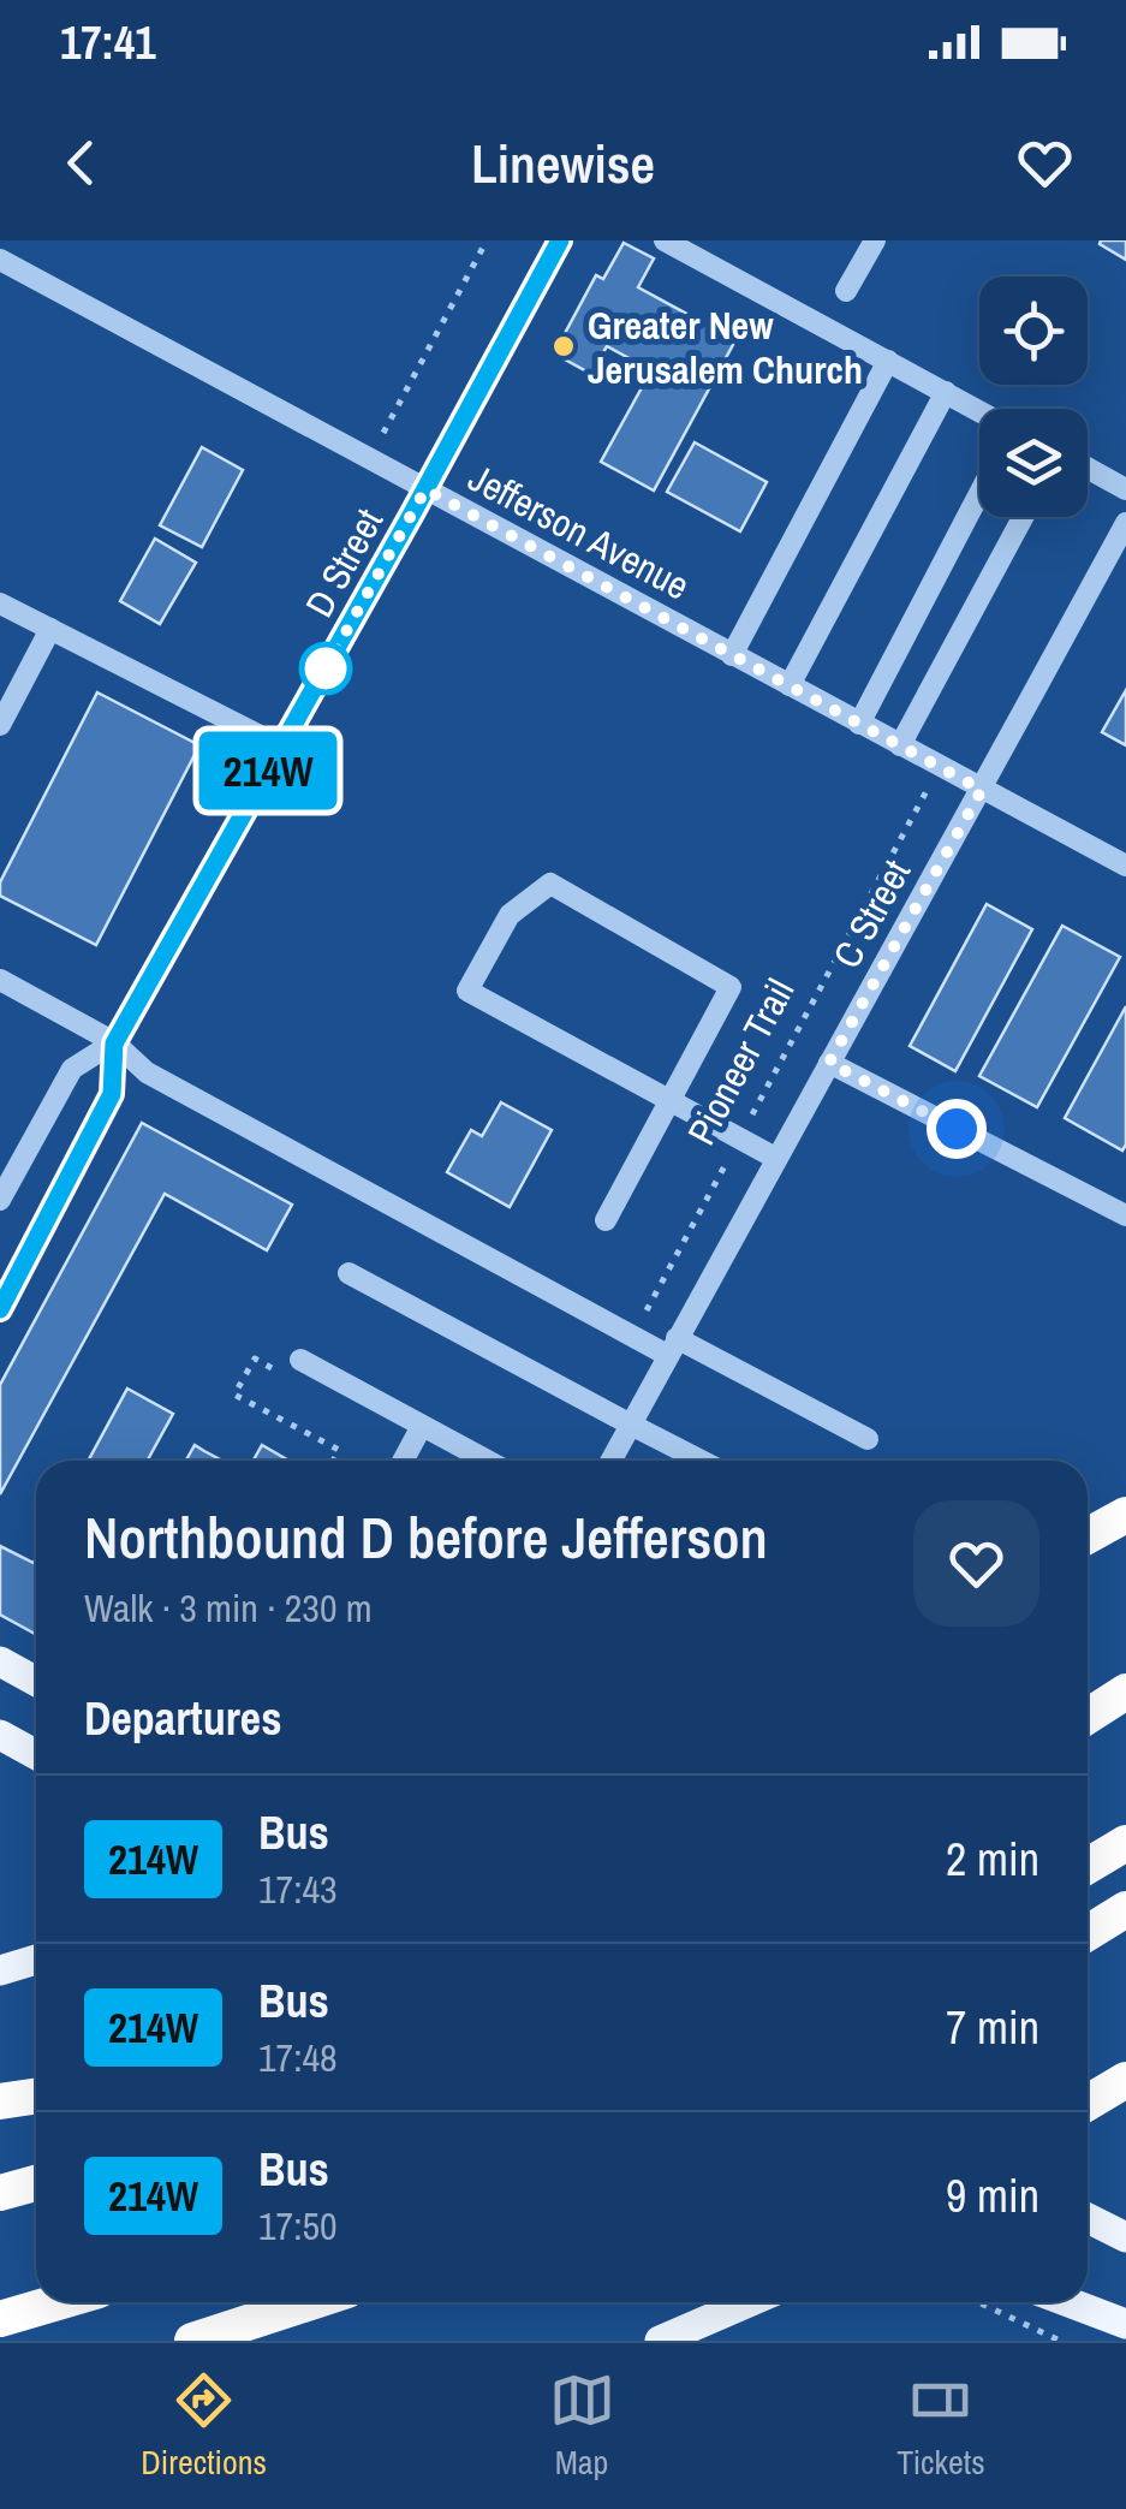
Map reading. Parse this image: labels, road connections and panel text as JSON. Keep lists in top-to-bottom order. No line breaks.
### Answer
{"streets":{"street":["Jefferson Avenue","D Street","C Street"],"path":["Pioneer Trail"]},"crossings":[["Jefferson Avenue","D Street"],["Jefferson Avenue","C Street"]],"places":["Greater New Jerusalem Church"],"lines":["bus line 214W"],"page":{"status":"17:41","header":"Linewise","on_map":"214W","heading":[["Northbound D before Jefferson","Walk · 3 min · 230 m"],"Departures"],"list":[{"mark":"214W","name":"Bus","note":"17:43","value":"2 min"},{"mark":"214W","name":"Bus","note":"17:48","value":"7 min"},{"mark":"214W","name":"Bus","note":"17:50","value":"9 min"}],"tabs":["Directions","Map","Tickets"]}}
